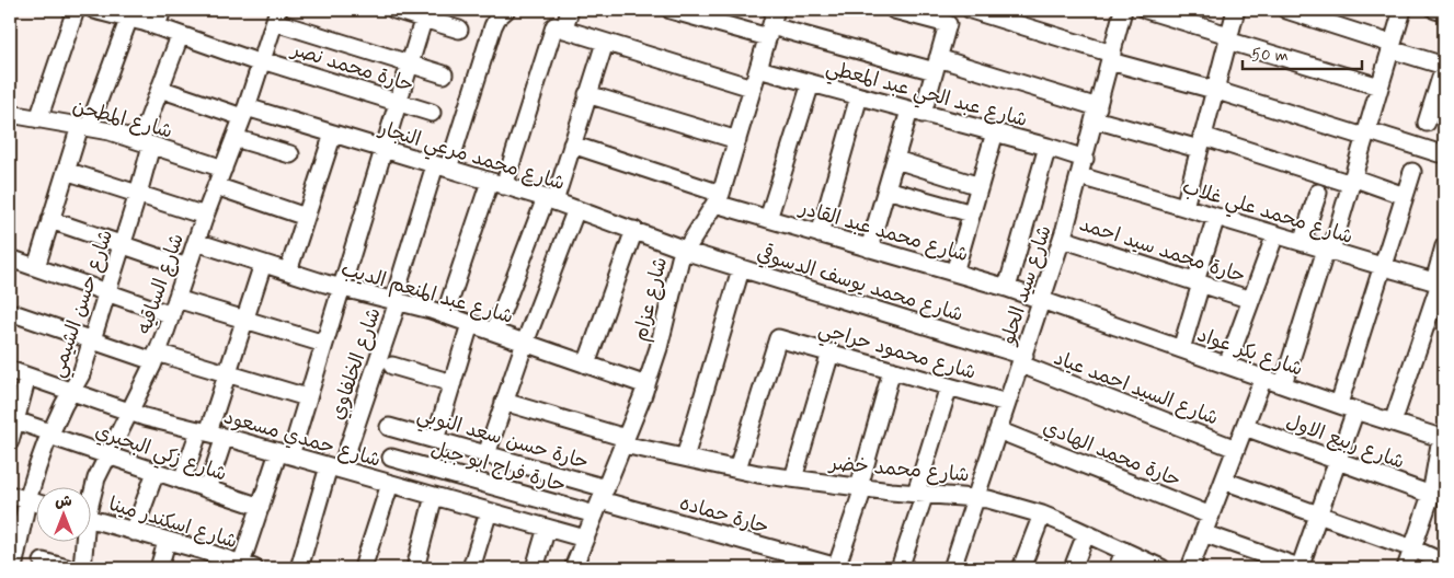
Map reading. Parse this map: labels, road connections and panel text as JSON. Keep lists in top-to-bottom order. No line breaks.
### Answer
{"streets":{"street":["حارة محمد نصر","شارع عبد الحي عبد المعطي","شارع المطحن","شارع محمد مرعي النجار","شارع محمد علي غلاب","شارع محمد عبد القادر","حارة محمد سيد احمد","شارع الساقيه","شارع محمد يوسف الدسوقي","شارع سيد الحلو","شارع عبد المنعم الديب","شارع عزام","شارع حسن الشيمي","شارع محمود حراجي","شارع بكر عواد","شارع الخلفاوي","شارع السيد احمد عياد","شارع حمدي مسعود","حارة حسن سعد النوبي","شارع ربيع الاول","شارع زكي البحيري","حارة محمد الهادي","حارة فراج ابو جبل","شارع محمد خضر","حارة حماده","شارع اسكندر مينا"]},"crossings":[["حارة محمد نصر","شارع الساقيه"],["حارة محمد نصر","شارع حسن الشيمي"],["شارع عبد الحي عبد المعطي","شارع سيد الحلو"],["شارع عبد الحي عبد المعطي","شارع عزام"],["شارع المطحن","شارع الساقيه"],["شارع المطحن","شارع حسن الشيمي"],["شارع محمد مرعي النجار","شارع الساقيه"],["شارع محمد مرعي النجار","شارع محمد يوسف الدسوقي"],["شارع محمد مرعي النجار","شارع عزام"],["شارع محمد مرعي النجار","شارع حسن الشيمي"],["شارع محمد مرعي النجار","شارع الخلفاوي"],["شارع محمد علي غلاب","شارع سيد الحلو"],["شارع محمد عبد القادر","شارع سيد الحلو"],["شارع محمد عبد القادر","شارع عزام"],["شارع محمد عبد القادر","شارع بكر عواد"],["حارة محمد سيد احمد","شارع سيد الحلو"],["شارع الساقيه","شارع عبد المنعم الديب"],["شارع الساقيه","شارع حمدي مسعود"],["شارع الساقيه","شارع زكي البحيري"],["شارع محمد يوسف الدسوقي","شارع سيد الحلو"],["شارع محمد يوسف الدسوقي","شارع عزام"],["شارع محمد يوسف الدسوقي","شارع السيد احمد عياد"],["شارع سيد الحلو","شارع محمود حراجي"],["شارع سيد الحلو","شارع بكر عواد"],["شارع سيد الحلو","شارع السيد احمد عياد"],["شارع سيد الحلو","حارة محمد الهادي"],["شارع سيد الحلو","شارع محمد خضر"],["شارع عبد المنعم الديب","شارع عزام"],["شارع عبد المنعم الديب","شارع الخلفاوي"],["شارع عزام","شارع حمدي مسعود"],["شارع عزام","حارة حسن سعد النوبي"],["شارع عزام","حارة فراج ابو جبل"],["شارع عزام","شارع محمد خضر"],["شارع عزام","حارة حماده"],["شارع حسن الشيمي","شارع حمدي مسعود"],["شارع حسن الشيمي","شارع زكي البحيري"],["شارع محمود حراجي","شارع محمد خضر"],["شارع الخلفاوي","شارع حمدي مسعود"],["حارة حسن سعد النوبي","حارة فراج ابو جبل"],["حارة حسن سعد النوبي","حارة حماده"],["حارة فراج ابو جبل","حارة حماده"]],"scale_bar":"50 m","north":"top"}
